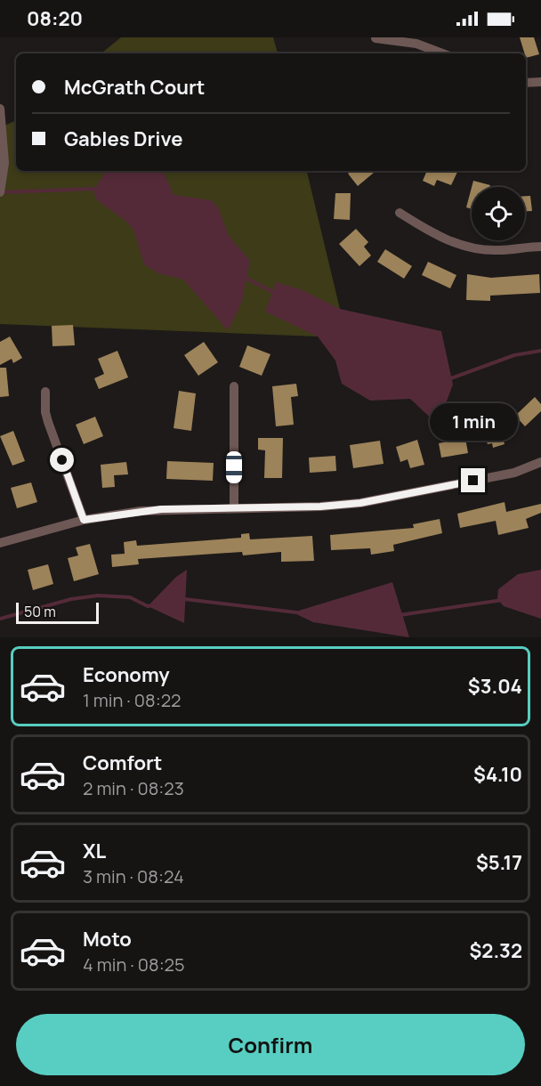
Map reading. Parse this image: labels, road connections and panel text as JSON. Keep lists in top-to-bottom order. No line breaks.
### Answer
{"scale_bar":"50 m","page":{"status":"08:20","banner":["McGrath Court","Gables Drive"],"bubble":"1 min","scale":"50 m","list":[{"name":"Economy","note":"1 min · 08:22","value":"$3.04"},{"name":"Comfort","note":"2 min · 08:23","value":"$4.10"},{"name":"XL","note":"3 min · 08:24","value":"$5.17"},{"name":"Moto","note":"4 min · 08:25","value":"$2.32"}],"buttons":"Confirm"}}
